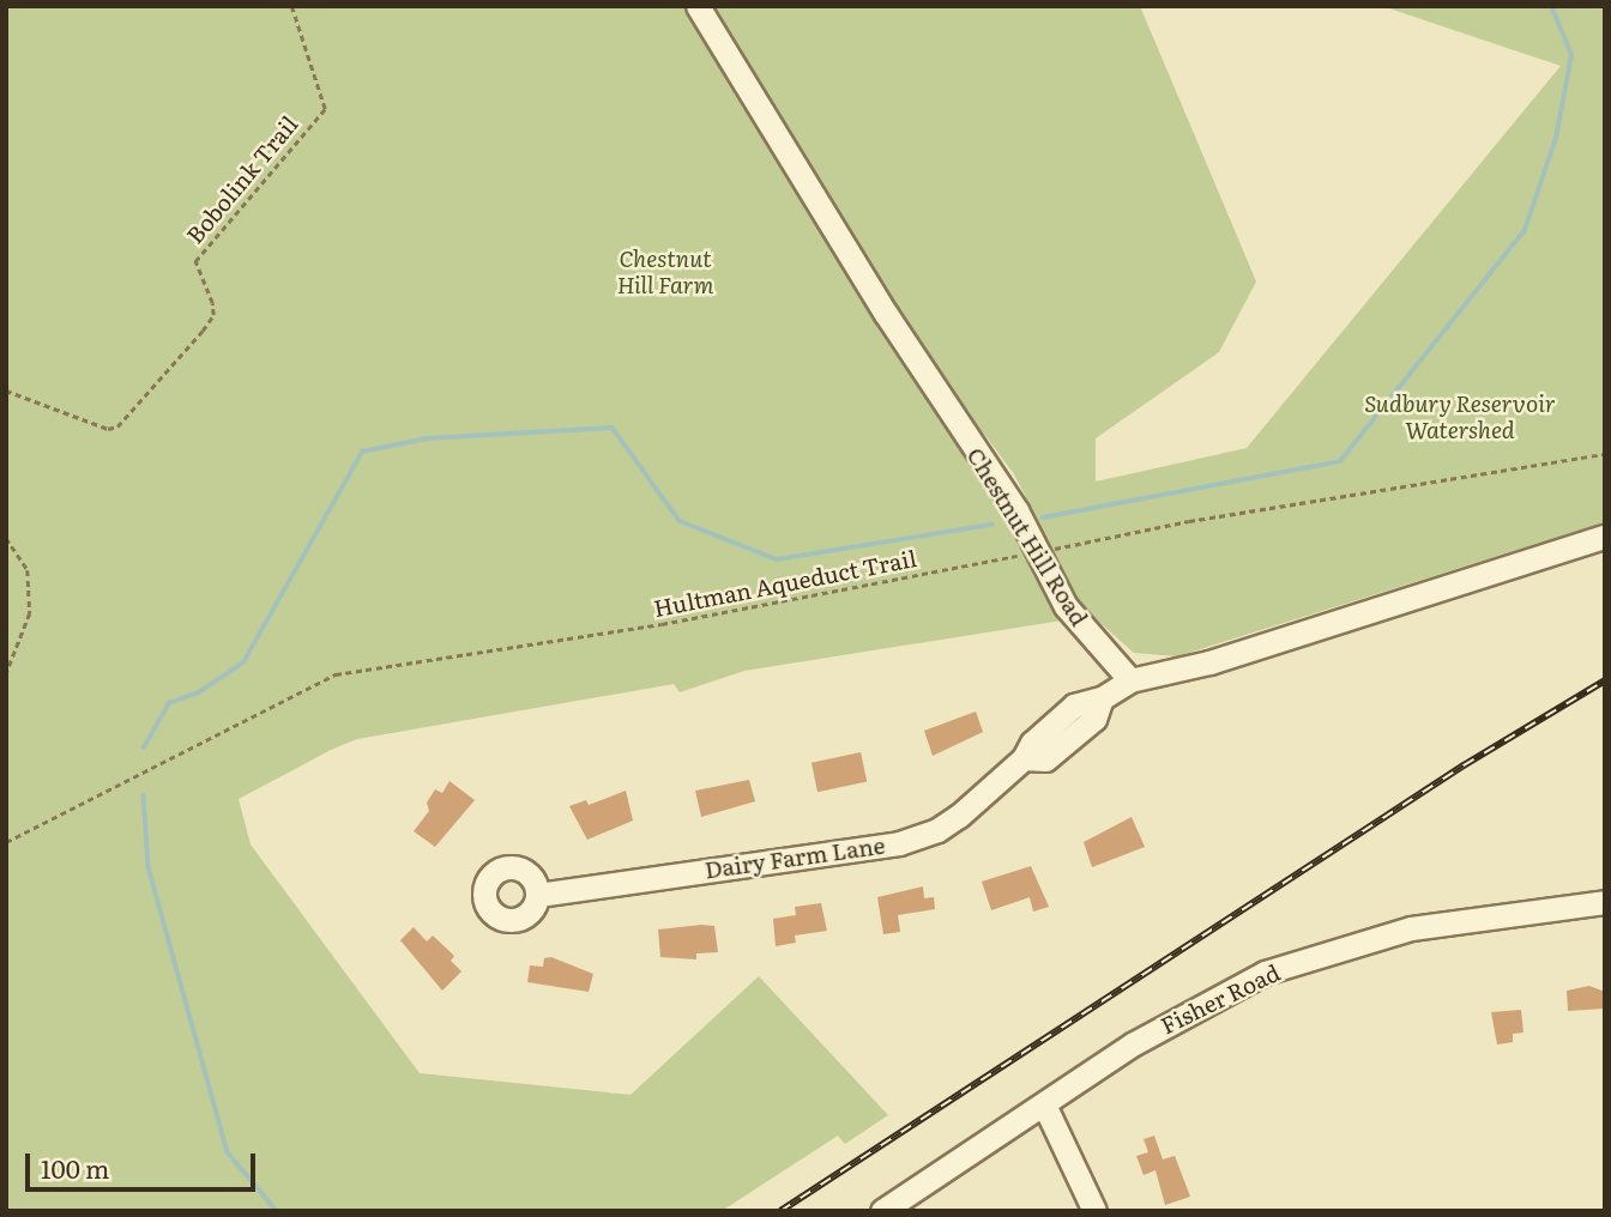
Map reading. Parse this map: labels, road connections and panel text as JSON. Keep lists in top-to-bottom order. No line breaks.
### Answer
{"streets":{"street":["Chestnut Hill Road","Dairy Farm Lane","Fisher Road"],"path":["Bobolink Trail","Hultman Aqueduct Trail"]},"crossings":[["Chestnut Hill Road","Hultman Aqueduct Trail"],["Chestnut Hill Road","Dairy Farm Lane"]],"parks":["Chestnut Hill Farm","Sudbury Reservoir Watershed"],"scale_bar":"100 m"}
